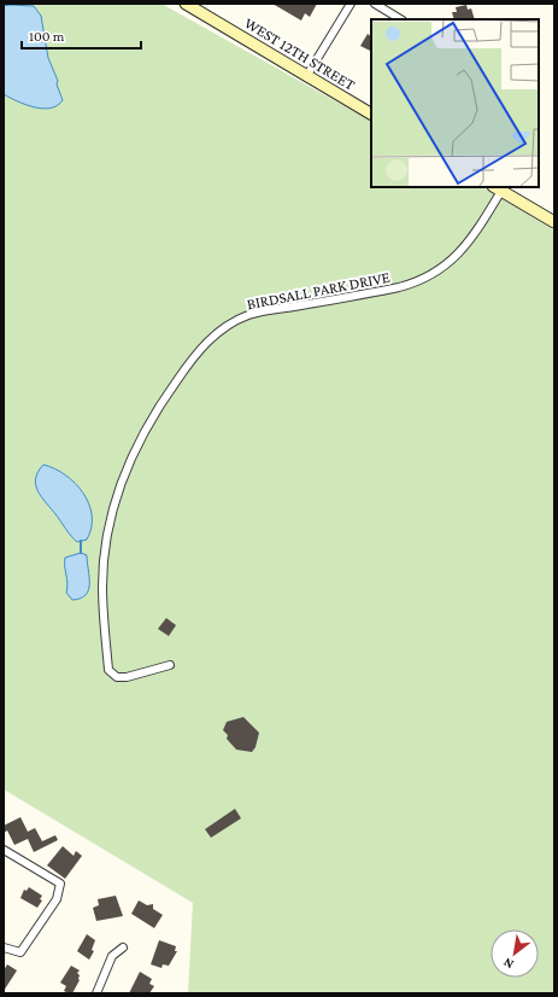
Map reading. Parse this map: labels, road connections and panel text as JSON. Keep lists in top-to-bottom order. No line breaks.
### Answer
{"streets":{"main road":["WEST 12TH STREET"],"street":["BIRDSALL PARK DRIVE"]},"scale_bar":"100 m","north":"bottom left"}
